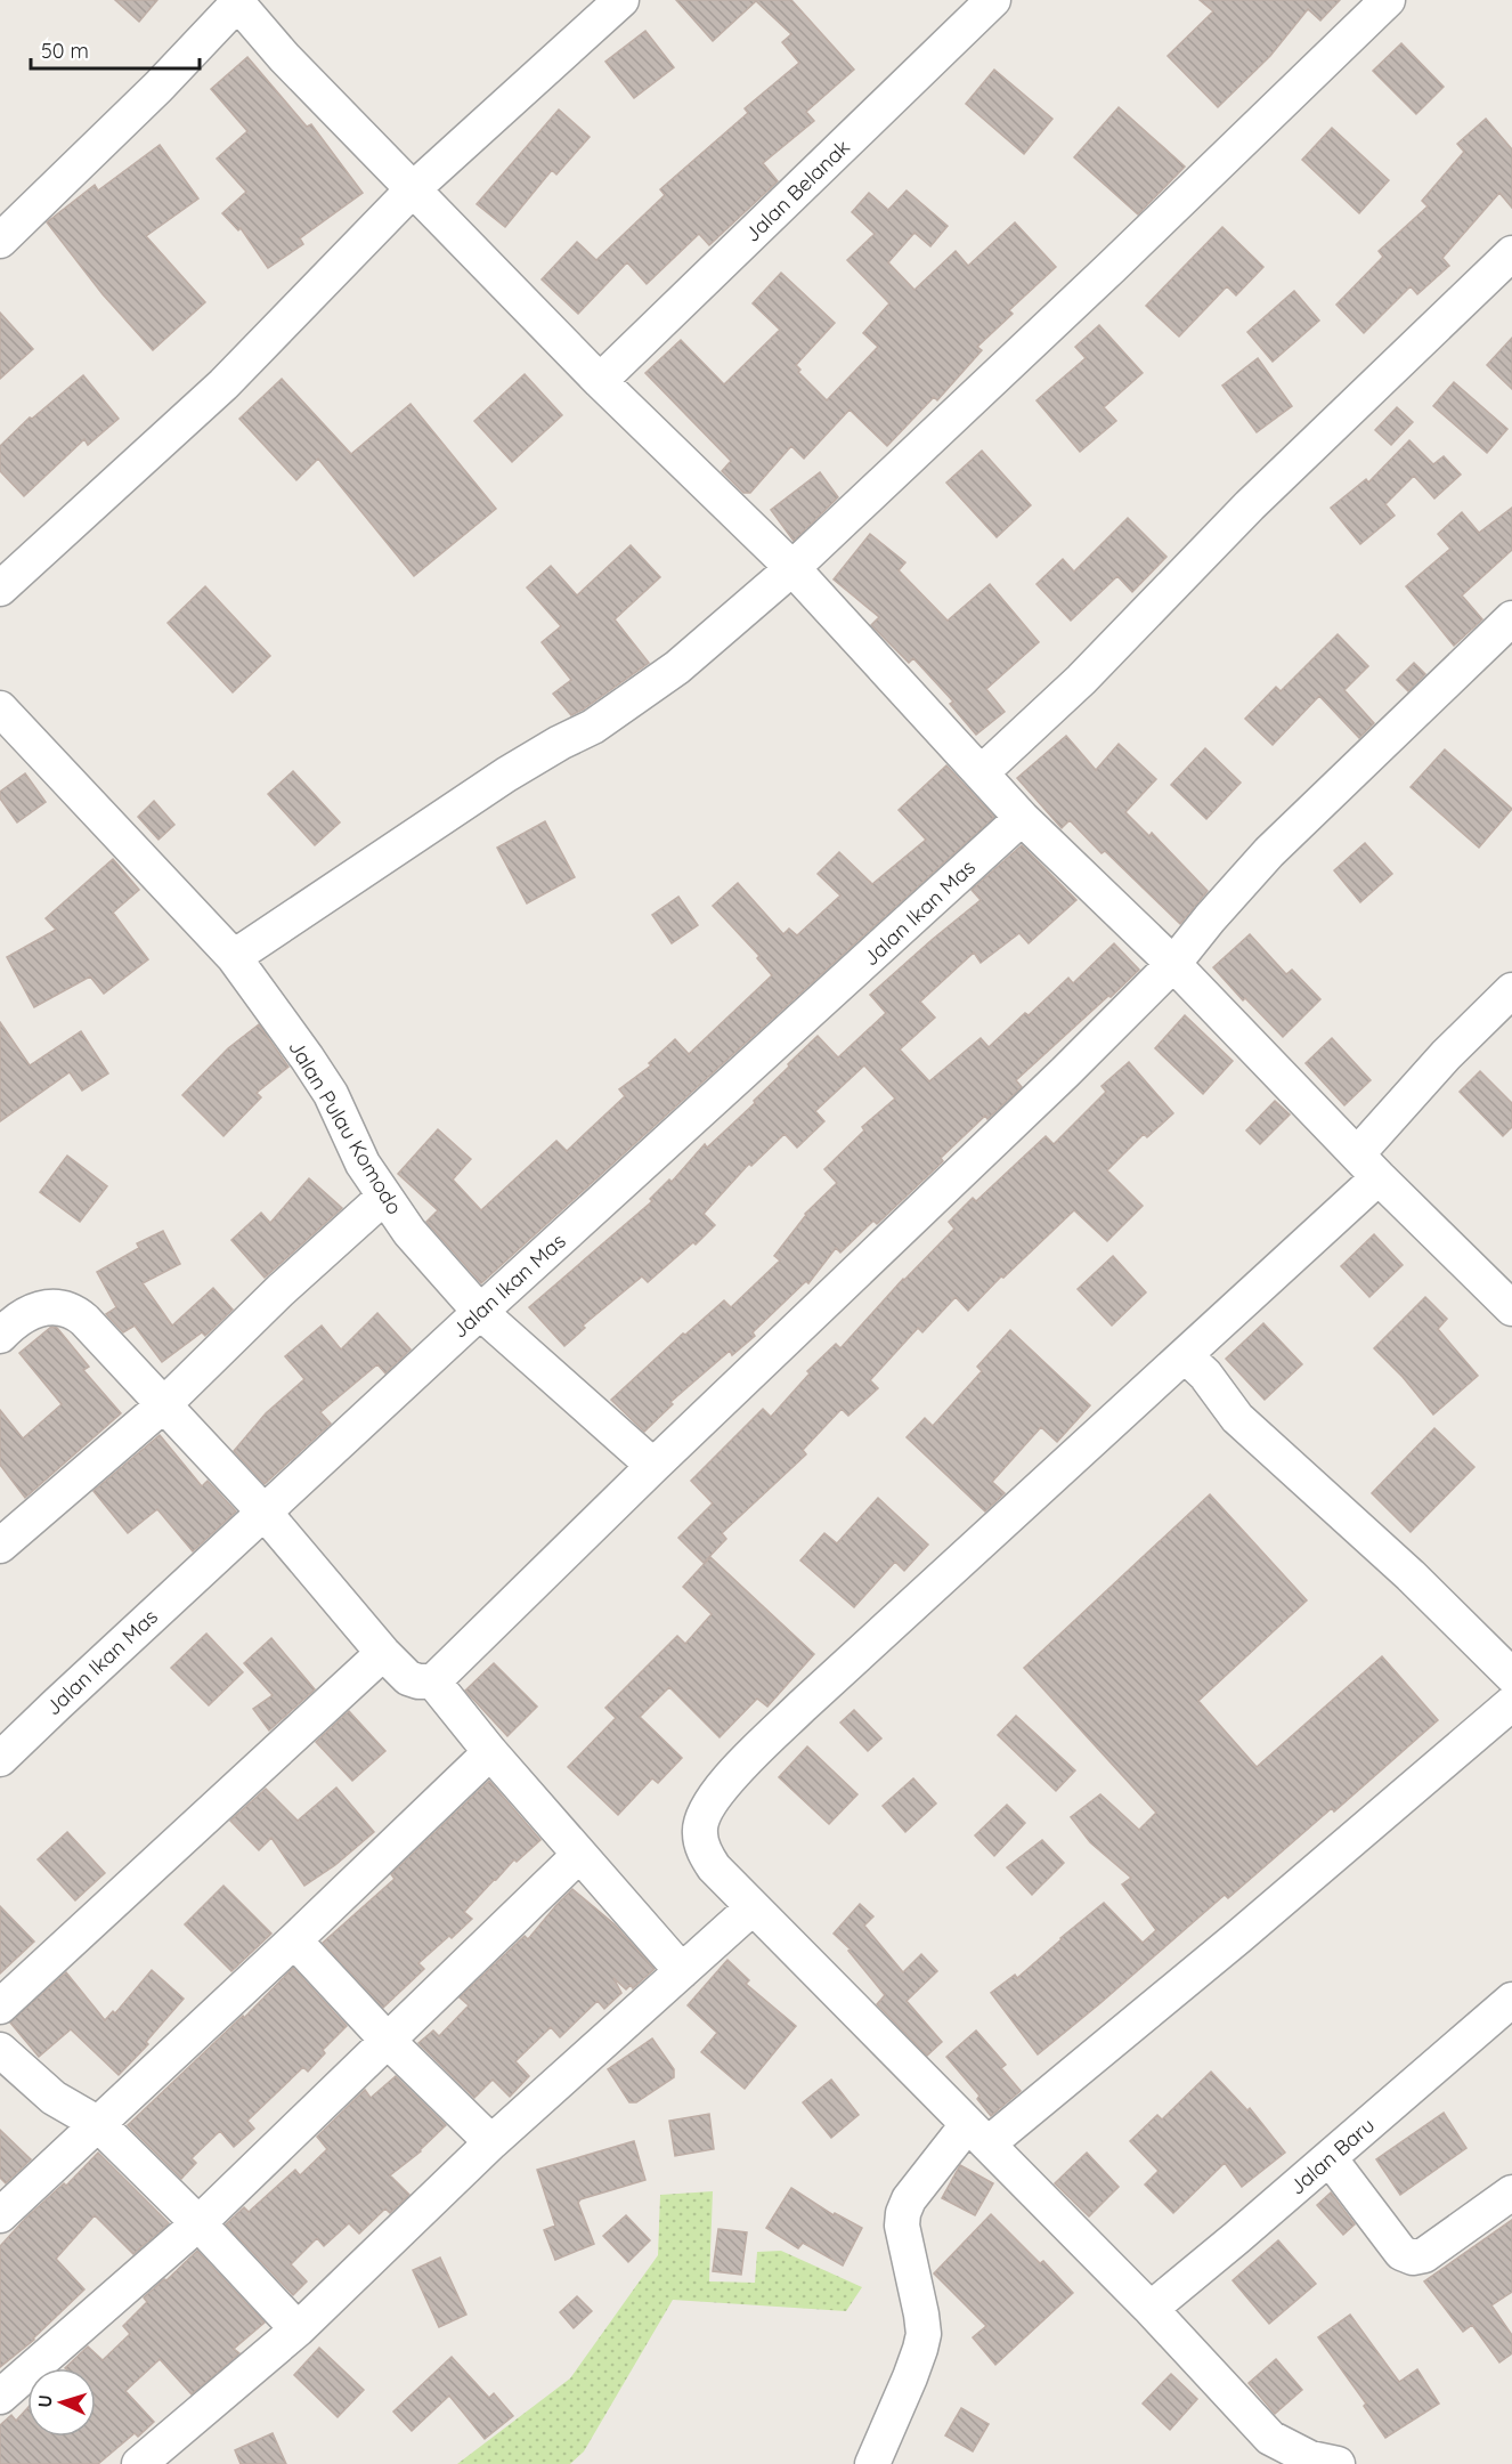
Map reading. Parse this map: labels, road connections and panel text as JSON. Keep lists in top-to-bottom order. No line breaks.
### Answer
{"streets":{"street":["Jalan Belanak","Jalan Ikan Mas","Jalan Pulau Komodo","Jalan Baru"]},"crossings":[["Jalan Ikan Mas","Jalan Pulau Komodo"]],"scale_bar":"50 m","north":"left"}
